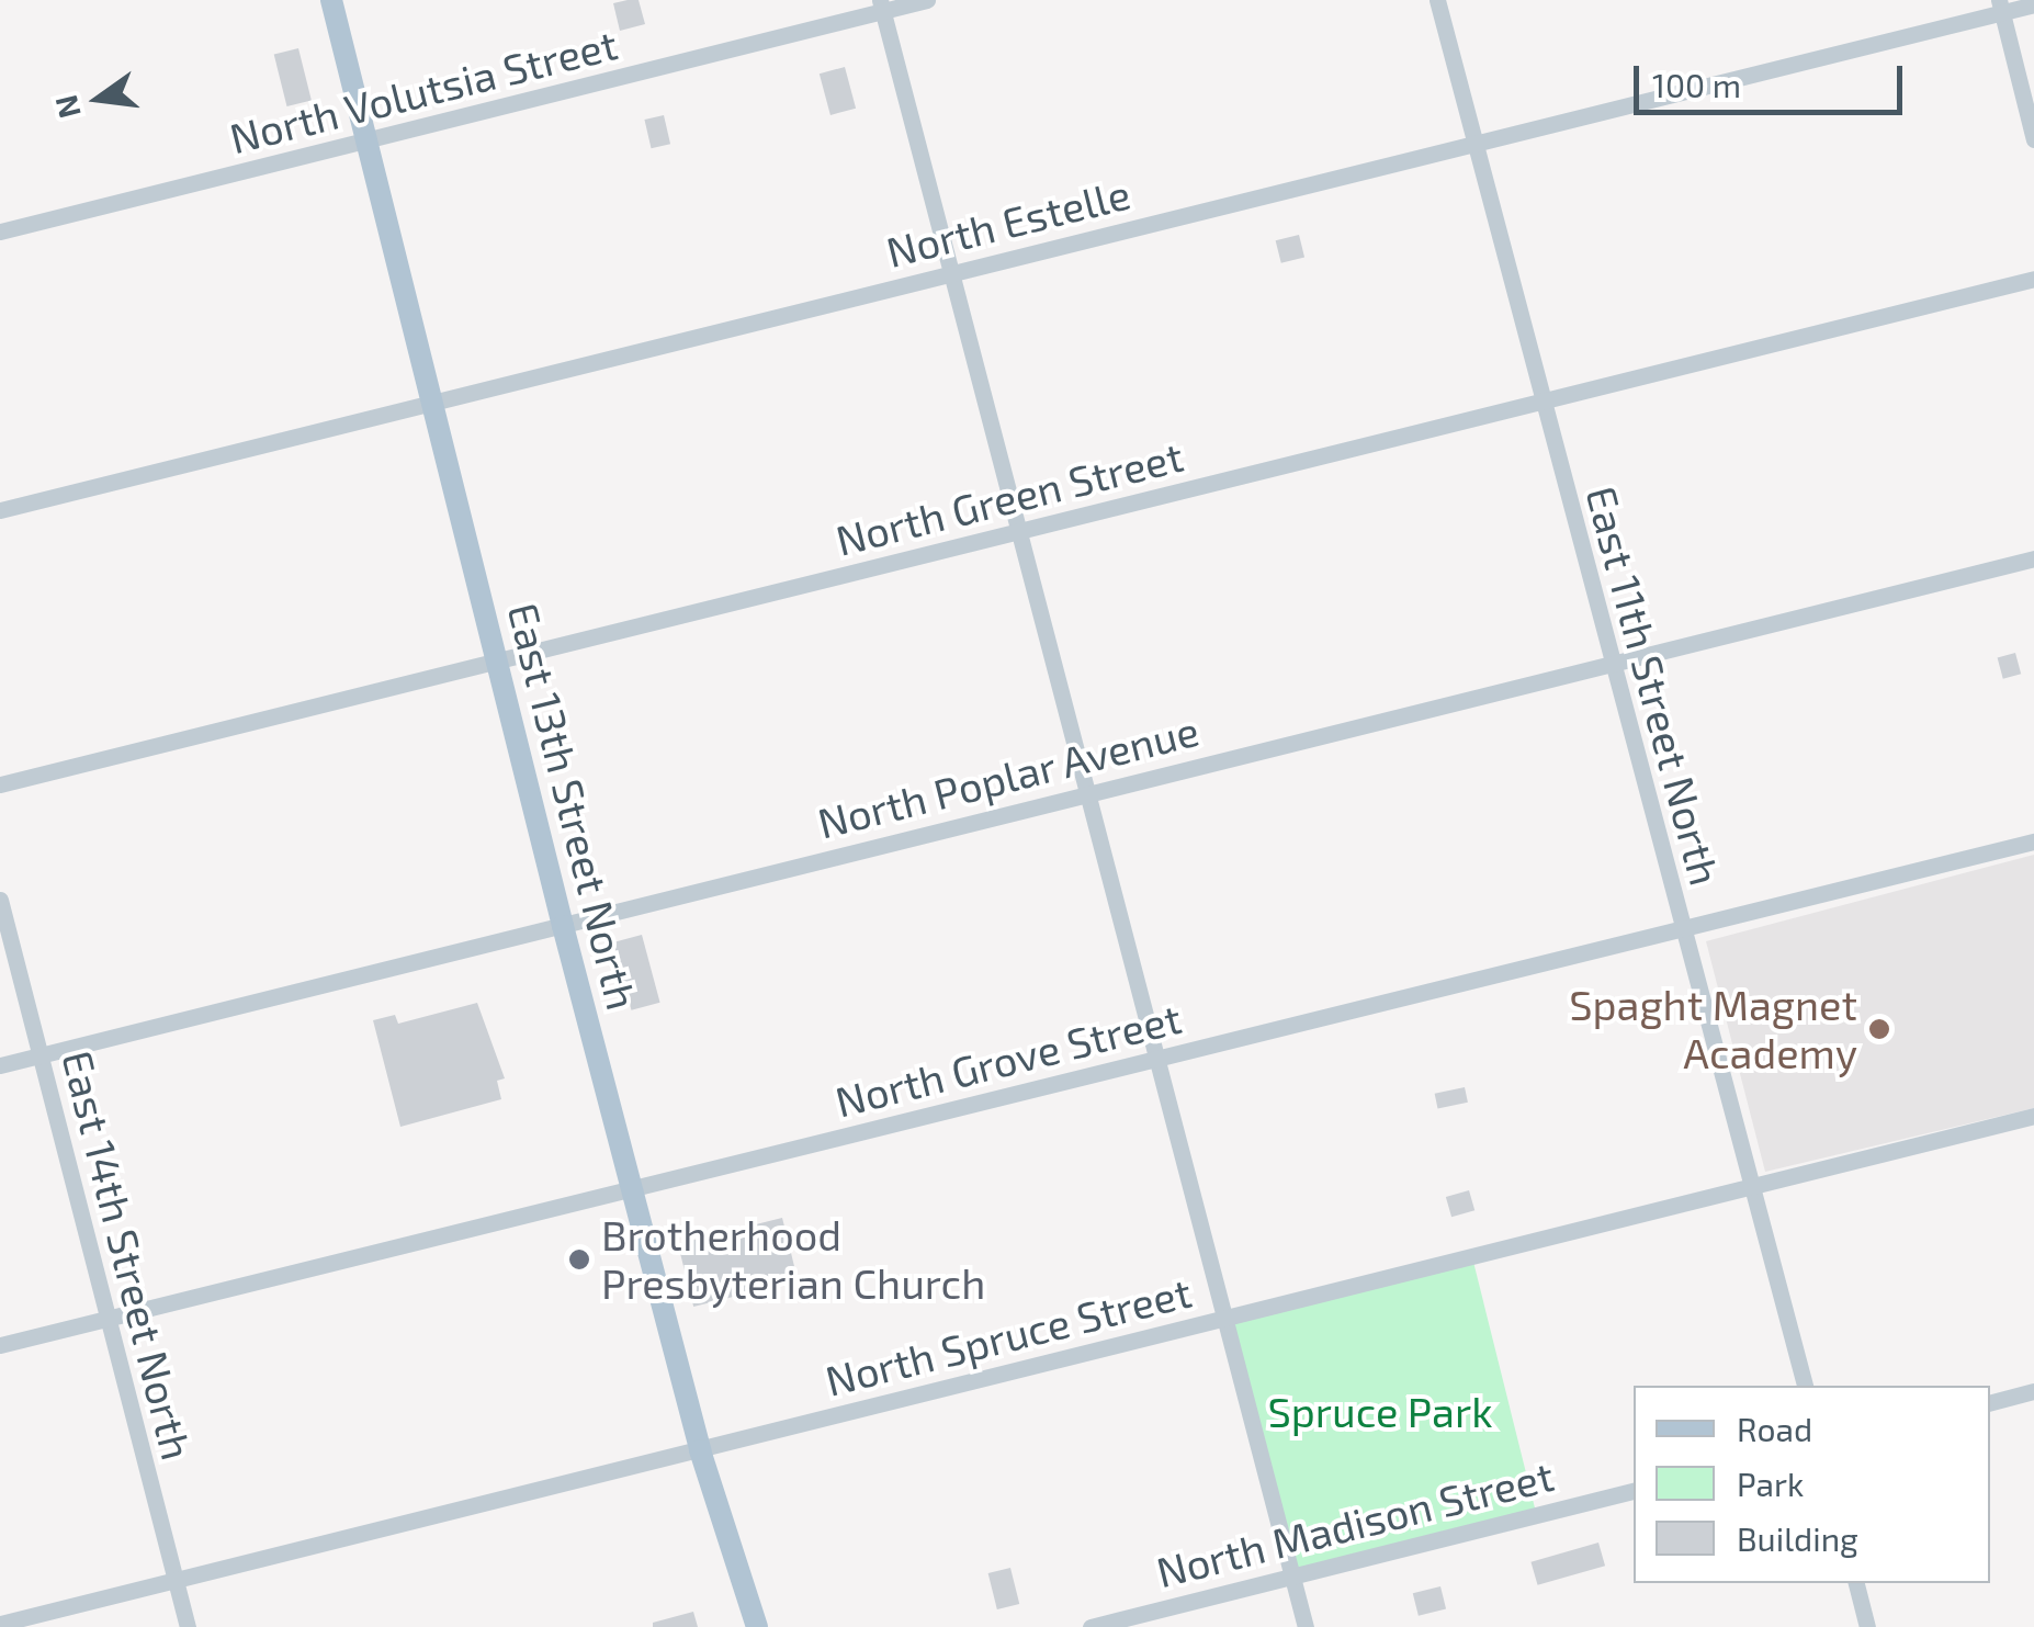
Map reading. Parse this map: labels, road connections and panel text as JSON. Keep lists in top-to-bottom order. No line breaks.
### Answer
{"streets":{"main road":["East 13th Street North"],"street":["North Volutsia Street","North Estelle","North Green Street","East 11th Street North","North Poplar Avenue","North Grove Street","East 14th Street North","North Spruce Street","North Madison Street"]},"crossings":[["North Volutsia Street","East 13th Street North"],["North Estelle","East 11th Street North"],["North Estelle","East 13th Street North"],["North Green Street","East 11th Street North"],["North Green Street","East 13th Street North"],["East 11th Street North","North Poplar Avenue"],["East 11th Street North","North Grove Street"],["East 11th Street North","North Spruce Street"],["North Poplar Avenue","East 13th Street North"],["North Poplar Avenue","East 14th Street North"],["East 13th Street North","North Grove Street"],["East 13th Street North","North Spruce Street"],["North Grove Street","East 14th Street North"],["East 14th Street North","North Spruce Street"]],"parks":["Spruce Park"],"places":["Spaght Magnet Academy","Brotherhood Presbyterian Church"],"legend":["Road","Park","Building"],"scale_bar":"100 m","north":"left"}
